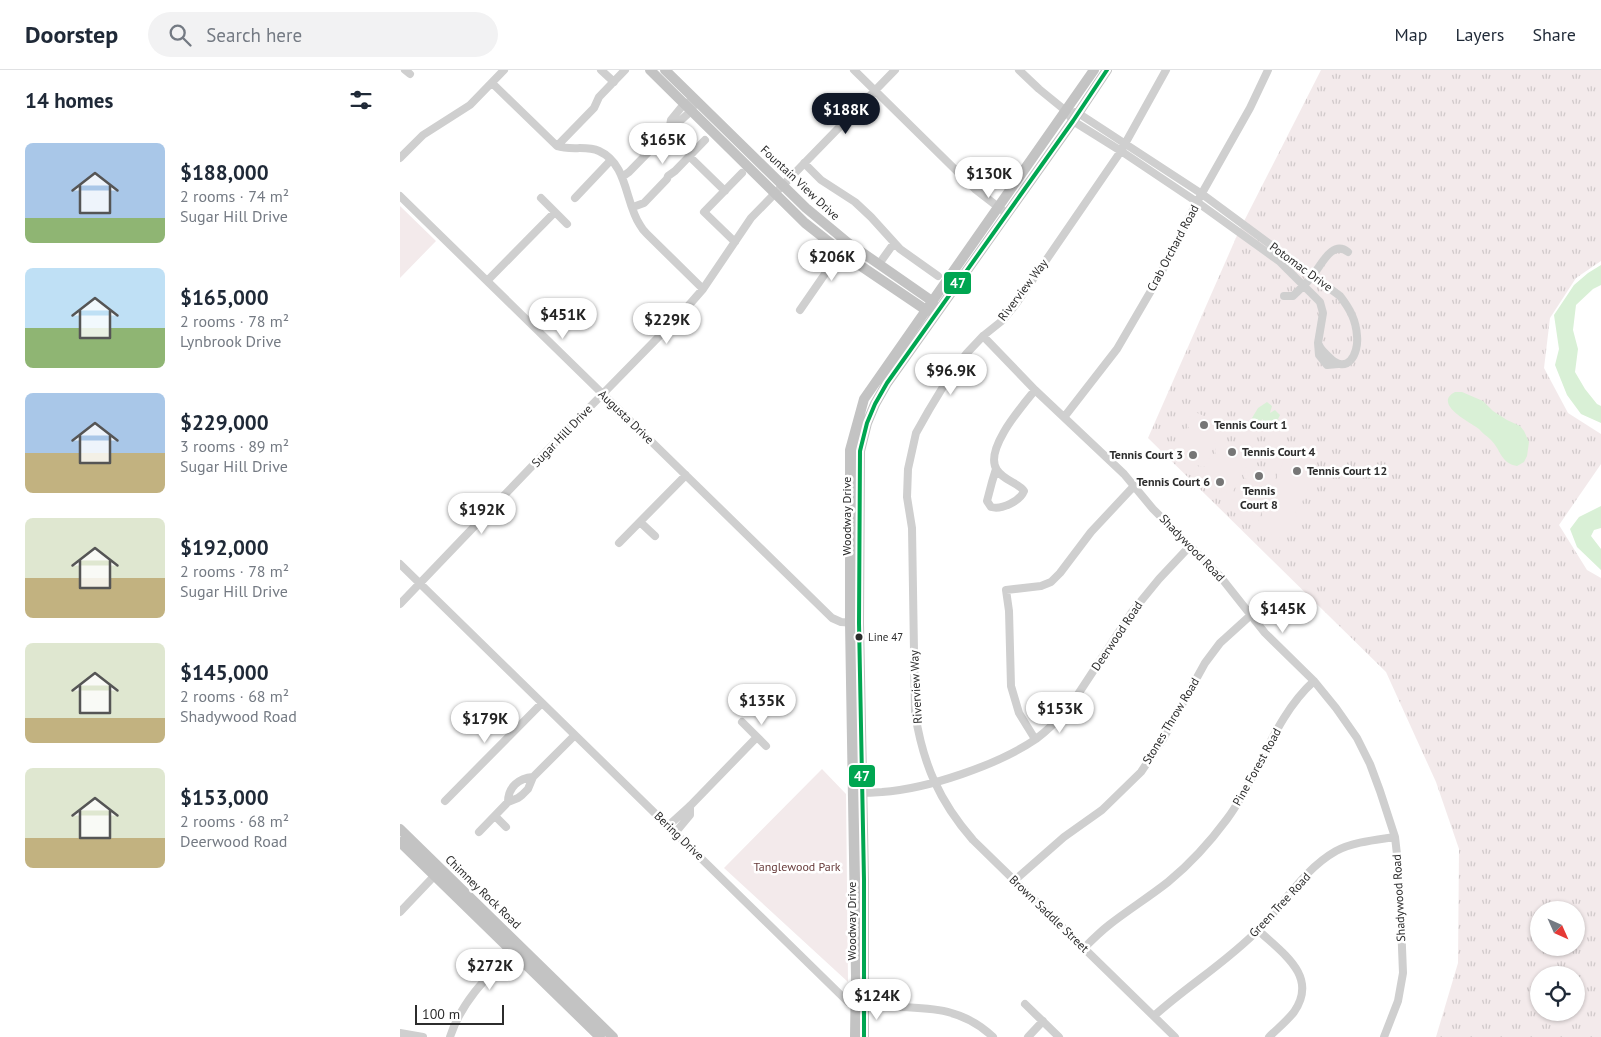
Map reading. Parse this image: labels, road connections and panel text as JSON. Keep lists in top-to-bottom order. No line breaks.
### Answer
{"streets":{"main road":["Fountain View Drive","Woodway Drive","Chimney Rock Road"],"street":["Crab Orchard Road","Potomac Drive","Riverview Way","Augusta Drive","Sugar Hill Drive","Shadywood Road","Deerwood Road","Stones Throw Road","Pine Forest Road","Bering Drive","Green Tree Road","Brown Saddle Street"]},"crossings":[["Fountain View Drive","Sugar Hill Drive"],["Fountain View Drive","Woodway Drive"],["Crab Orchard Road","Potomac Drive"],["Crab Orchard Road","Shadywood Road"],["Potomac Drive","Riverview Way"],["Potomac Drive","Woodway Drive"],["Riverview Way","Shadywood Road"],["Riverview Way","Deerwood Road"],["Riverview Way","Brown Saddle Street"],["Augusta Drive","Sugar Hill Drive"],["Augusta Drive","Woodway Drive"],["Sugar Hill Drive","Bering Drive"],["Woodway Drive","Deerwood Road"],["Woodway Drive","Bering Drive"],["Shadywood Road","Deerwood Road"],["Shadywood Road","Stones Throw Road"],["Shadywood Road","Pine Forest Road"],["Shadywood Road","Green Tree Road"],["Deerwood Road","Brown Saddle Street"],["Stones Throw Road","Brown Saddle Street"],["Pine Forest Road","Brown Saddle Street"],["Green Tree Road","Brown Saddle Street"]],"parks":["Tanglewood Park"],"places":["Tennis Court 1","Tennis Court 4","Tennis Court 3","Tennis Court 12","Tennis Court 8","Tennis Court 6","Line 47"],"lines":["transit line 47"],"scale_bar":"100 m","north":"bottom right","page":{"header":"Doorstep","search":"Search here","nav":["Map","Layers","Share"],"heading":"14 homes","price":["$188K","$165K","$130K","$206K","$451K","$229K","$96.9K","$192K","$145K","$135K","$153K","$179K","$272K","$124K"],"list":[{"name":"$188,000","note":"2 rooms · 74 m² · Sugar Hill Drive"},{"name":"$165,000","note":"2 rooms · 78 m² · Lynbrook Drive"},{"name":"$229,000","note":"3 rooms · 89 m² · Sugar Hill Drive"},{"name":"$192,000","note":"2 rooms · 78 m² · Sugar Hill Drive"},{"name":"$145,000","note":"2 rooms · 68 m² · Shadywood Road"},{"name":"$153,000","note":"2 rooms · 68 m² · Deerwood Road"}],"scale":"100 m"}}
